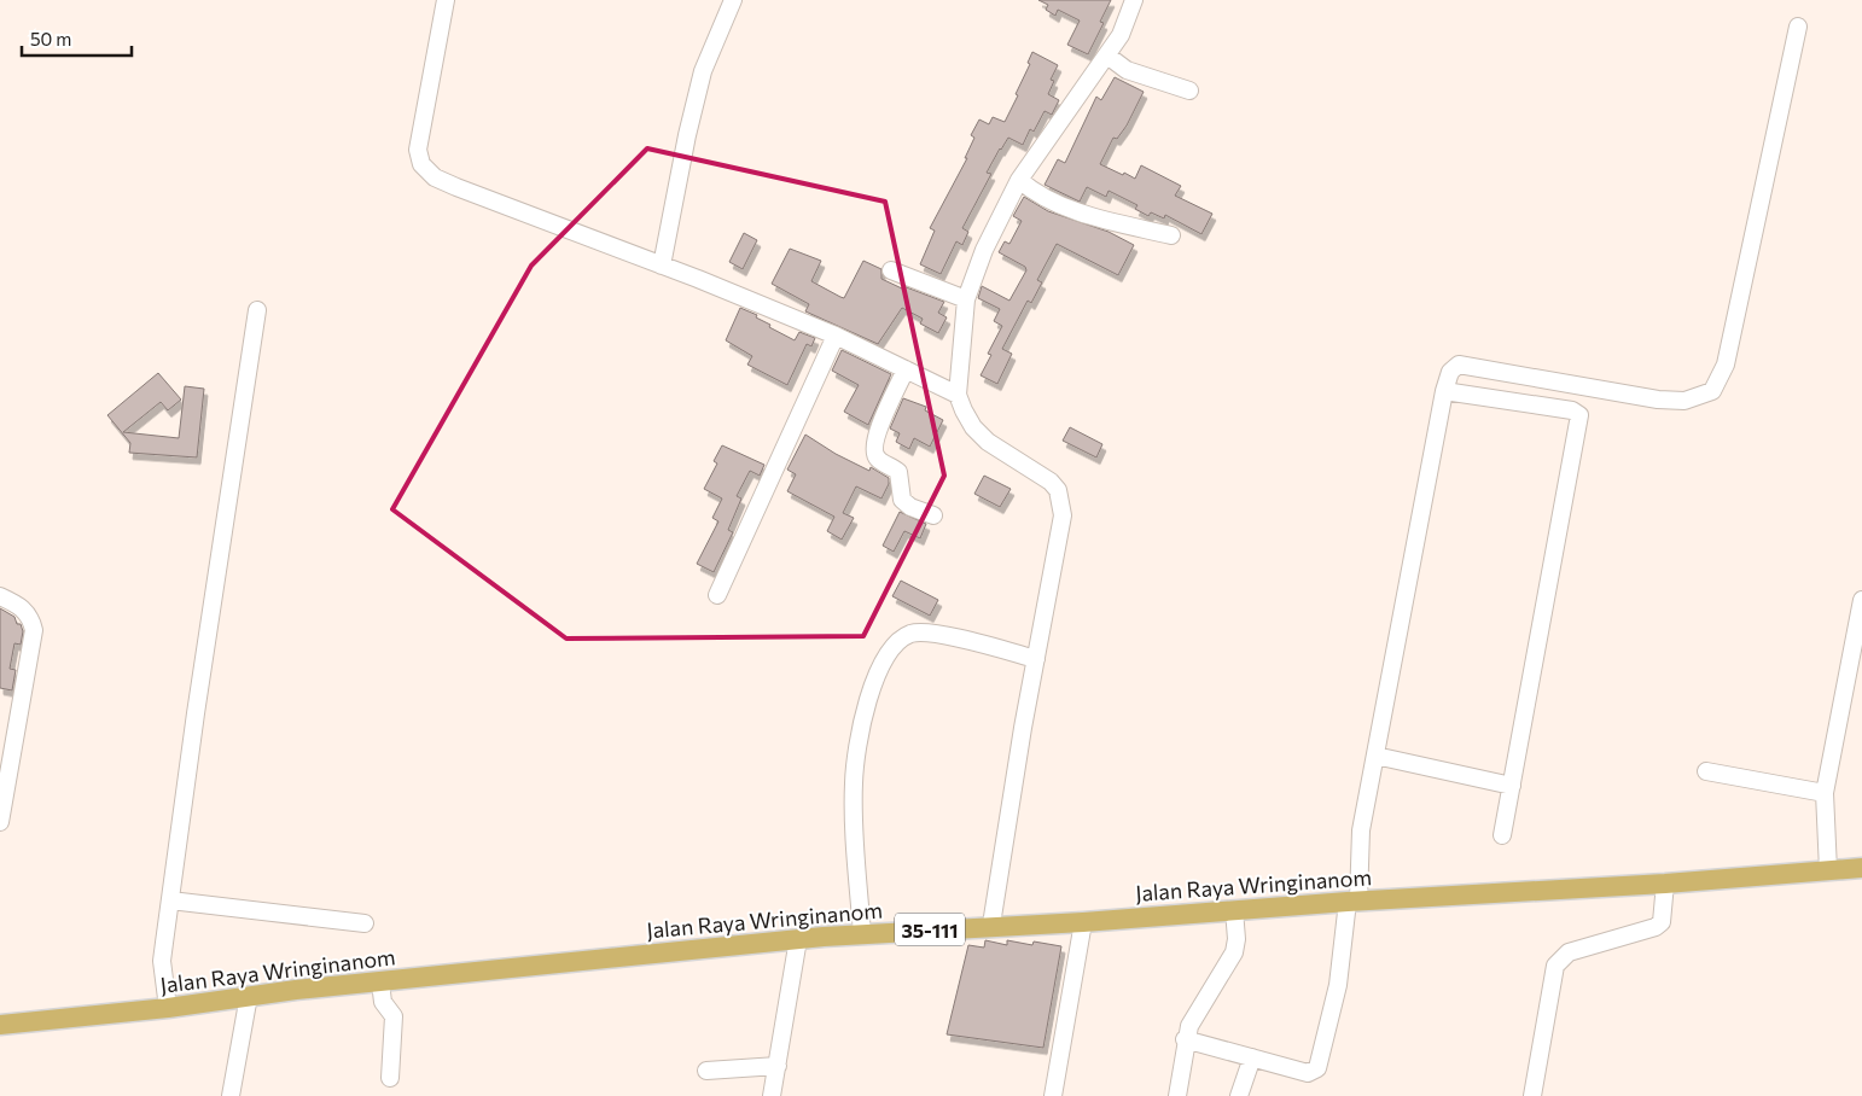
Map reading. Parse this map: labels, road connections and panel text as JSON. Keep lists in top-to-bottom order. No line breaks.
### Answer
{"streets":{"main road":["Jalan Raya Wringinanom","35-111"]},"scale_bar":"50 m"}
